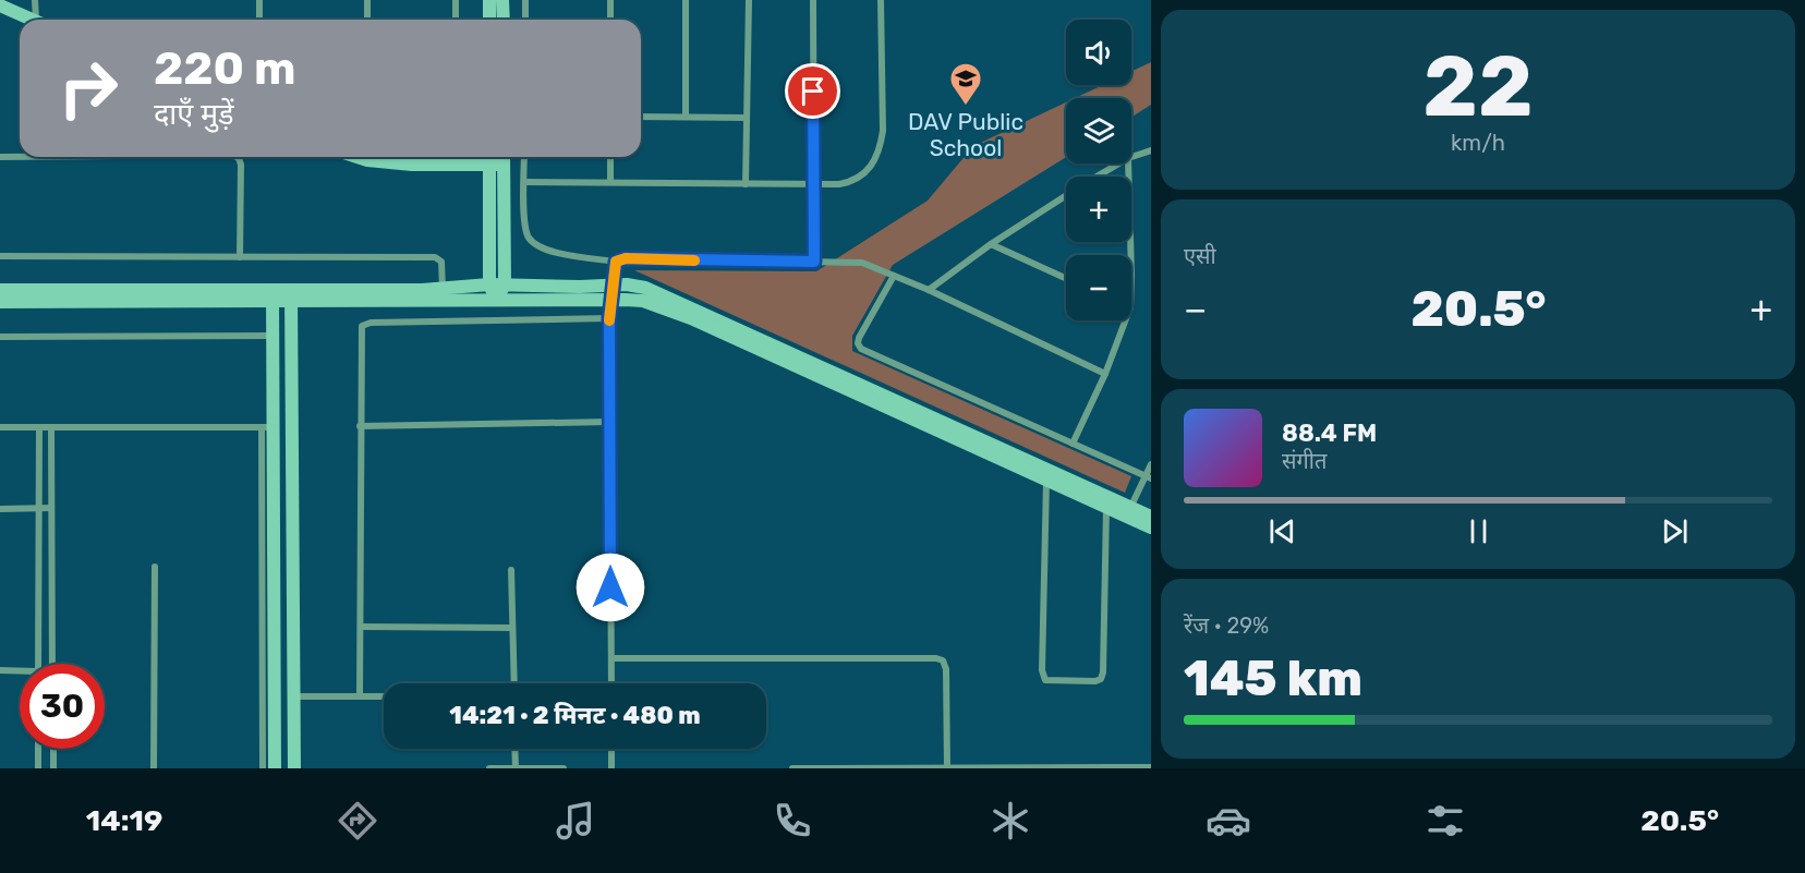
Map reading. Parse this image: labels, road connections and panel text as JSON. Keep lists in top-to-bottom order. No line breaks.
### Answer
{"places":{"school or university":["DAV Public School"]},"page":{"tile":[["22","km/h"],"एसी",["रेंज · 29%","145 km"]],"map_buttons":["+","−"],"turn":["220 m","दाएँ मुड़ें"],"heat":["−","20.5°","+"],"song":["88.4 FM","संगीत"],"limit":"30","trip":"14:21 · 2 मिनट · 480 m","tabs":["14:19","20.5°"]}}
